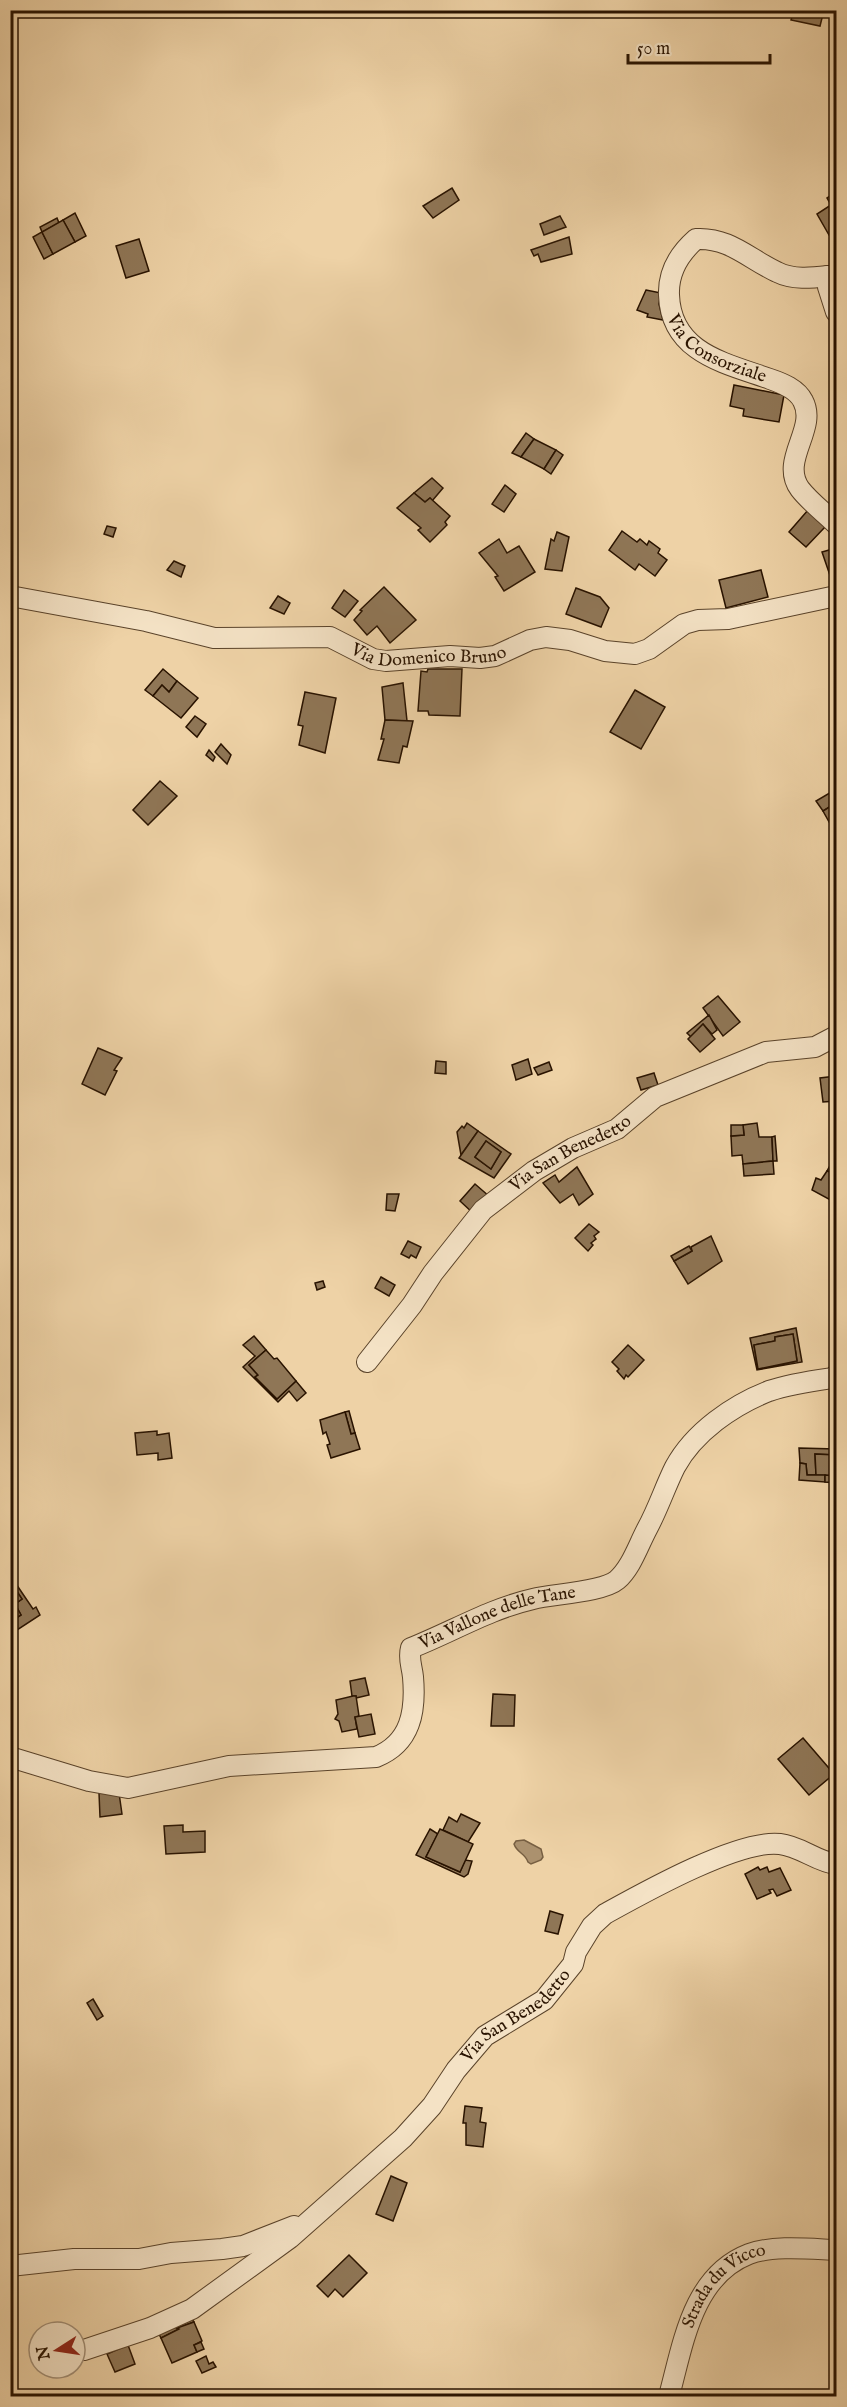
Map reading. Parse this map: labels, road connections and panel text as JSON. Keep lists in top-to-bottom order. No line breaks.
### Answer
{"streets":{"street":["Via Consorziale","Via Domenico Bruno","Via San Benedetto","Via Vallone delle Tane","Strada du Vicco"]},"scale_bar":"50 m","north":"left"}
